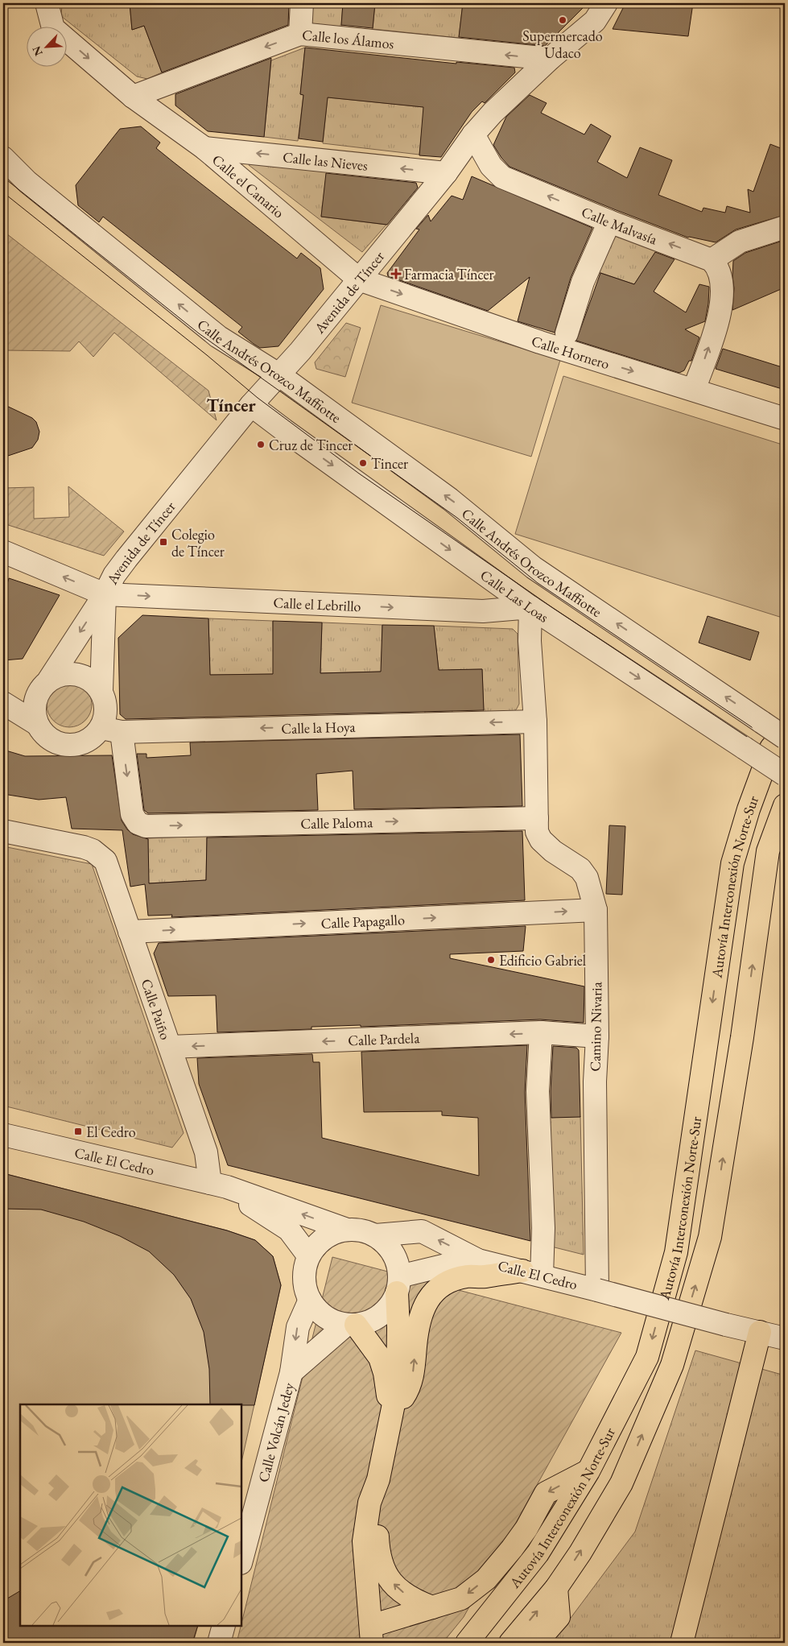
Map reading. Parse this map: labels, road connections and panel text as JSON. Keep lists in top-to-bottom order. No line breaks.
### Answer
{"streets":{"highway":["Autovía Interconexión Norte-Sur"],"street":["Calle los Álamos","Calle las Nieves","Calle el Canario","Calle Malvasía","Avenida de Tíncer","Calle Hornero","Calle Andrés Orozco Maffiotte","Calle Las Loas","Calle el Lebrillo","Calle la Hoya","Calle Paloma","Calle Papagallo","Calle Paiño","Camino Nivaria","Calle Pardela","Calle El Cedro","Calle Volcán Jedey"]},"crossings":[["Calle los Álamos","Calle el Canario"],["Calle los Álamos","Avenida de Tíncer"],["Calle las Nieves","Calle el Canario"],["Calle las Nieves","Avenida de Tíncer"],["Calle el Canario","Avenida de Tíncer"],["Calle el Canario","Calle Hornero"],["Calle Malvasía","Avenida de Tíncer"],["Avenida de Tíncer","Calle Hornero"],["Avenida de Tíncer","Calle Andrés Orozco Maffiotte"],["Avenida de Tíncer","Calle Las Loas"],["Avenida de Tíncer","Calle el Lebrillo"],["Avenida de Tíncer","Calle la Hoya"],["Avenida de Tíncer","Calle Paloma"],["Calle Las Loas","Calle el Lebrillo"],["Calle Las Loas","Camino Nivaria"],["Calle el Lebrillo","Camino Nivaria"],["Calle la Hoya","Calle Paloma"],["Calle la Hoya","Camino Nivaria"],["Calle Paloma","Camino Nivaria"],["Calle Papagallo","Calle Paiño"],["Calle Papagallo","Camino Nivaria"],["Calle Paiño","Calle Pardela"],["Calle Paiño","Calle El Cedro"],["Camino Nivaria","Calle Pardela"],["Camino Nivaria","Calle El Cedro"],["Calle El Cedro","Calle Volcán Jedey"]],"one_way":["Calle los Álamos","Calle las Nieves","Calle Malvasía","Calle Hornero","Calle Andrés Orozco Maffiotte","Calle Las Loas","Calle el Lebrillo","Calle la Hoya","Calle Paloma","Calle Papagallo","Calle Pardela"],"districts":["Tíncer"],"places":{"other":["Supermercado Udaco","Cruz de Tincer","Tincer","Edificio Gabriel"],"health":["Farmacia Tíncer"],"transit":["Colegio de Tíncer","El Cedro"]},"north":"bottom left"}
